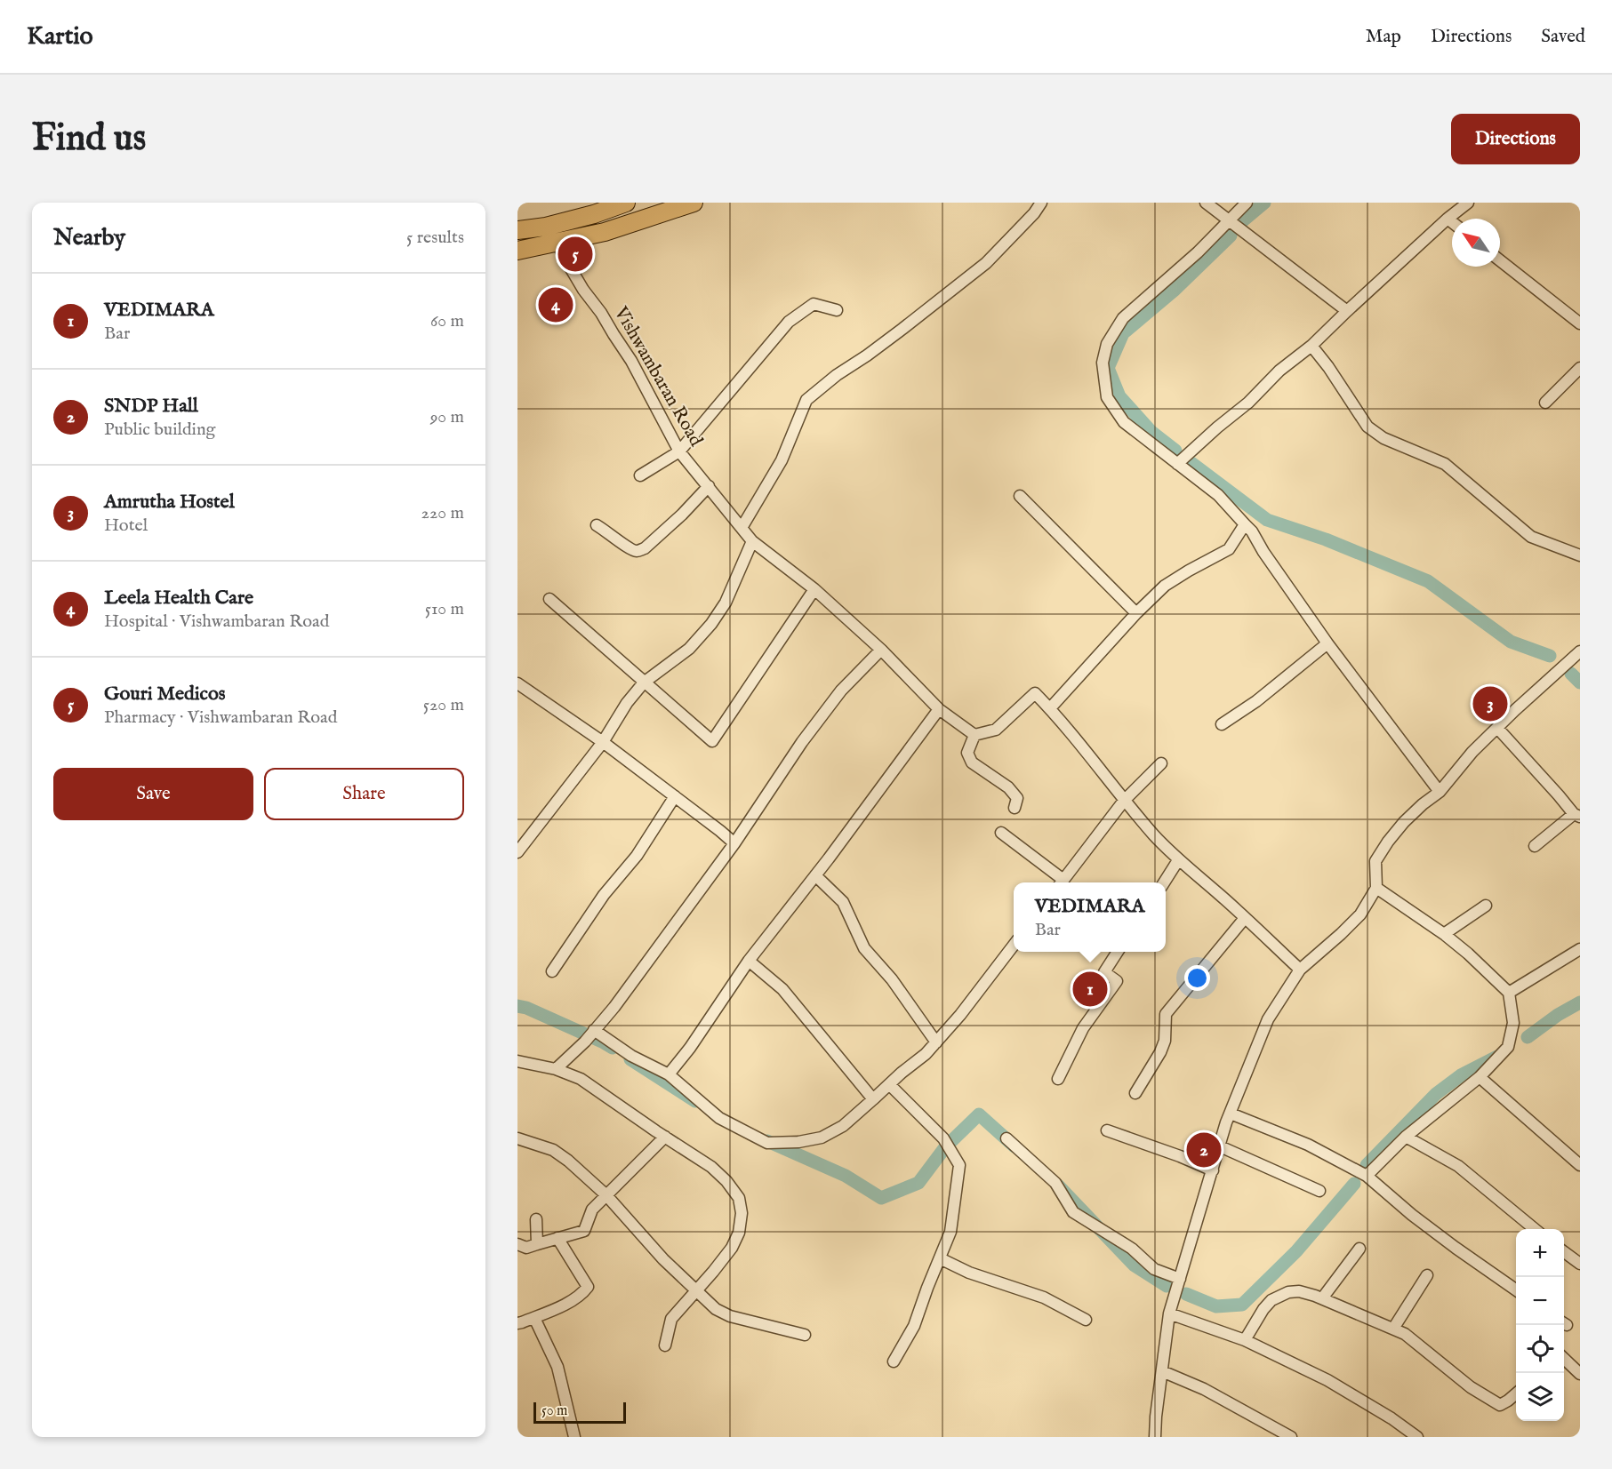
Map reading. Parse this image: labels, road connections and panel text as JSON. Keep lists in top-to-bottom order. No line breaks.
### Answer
{"streets":{"street":["Vishwambaran Road"]},"scale_bar":"50 m","north":"top left","page":{"header":"Kartio","nav":["Map","Directions","Saved"],"buttons":["Directions",["Save","Share"]],"title":"Find us","heading":["Nearby","5 results"],"pins":["5","4","3","1","2"],"list":[{"mark":"1","name":"VEDIMARA","note":"Bar","value":"60 m"},{"mark":"2","name":"SNDP Hall","note":"Public building","value":"90 m"},{"mark":"3","name":"Amrutha Hostel","note":"Hotel","value":"220 m"},{"mark":"4","name":"Leela Health Care","note":"Hospital · Vishwambaran Road","value":"510 m"},{"mark":"5","name":"Gouri Medicos","note":"Pharmacy · Vishwambaran Road","value":"520 m"}],"popup":["VEDIMARA","Bar"],"map_buttons":["+","−"],"scale":"50 m"}}
